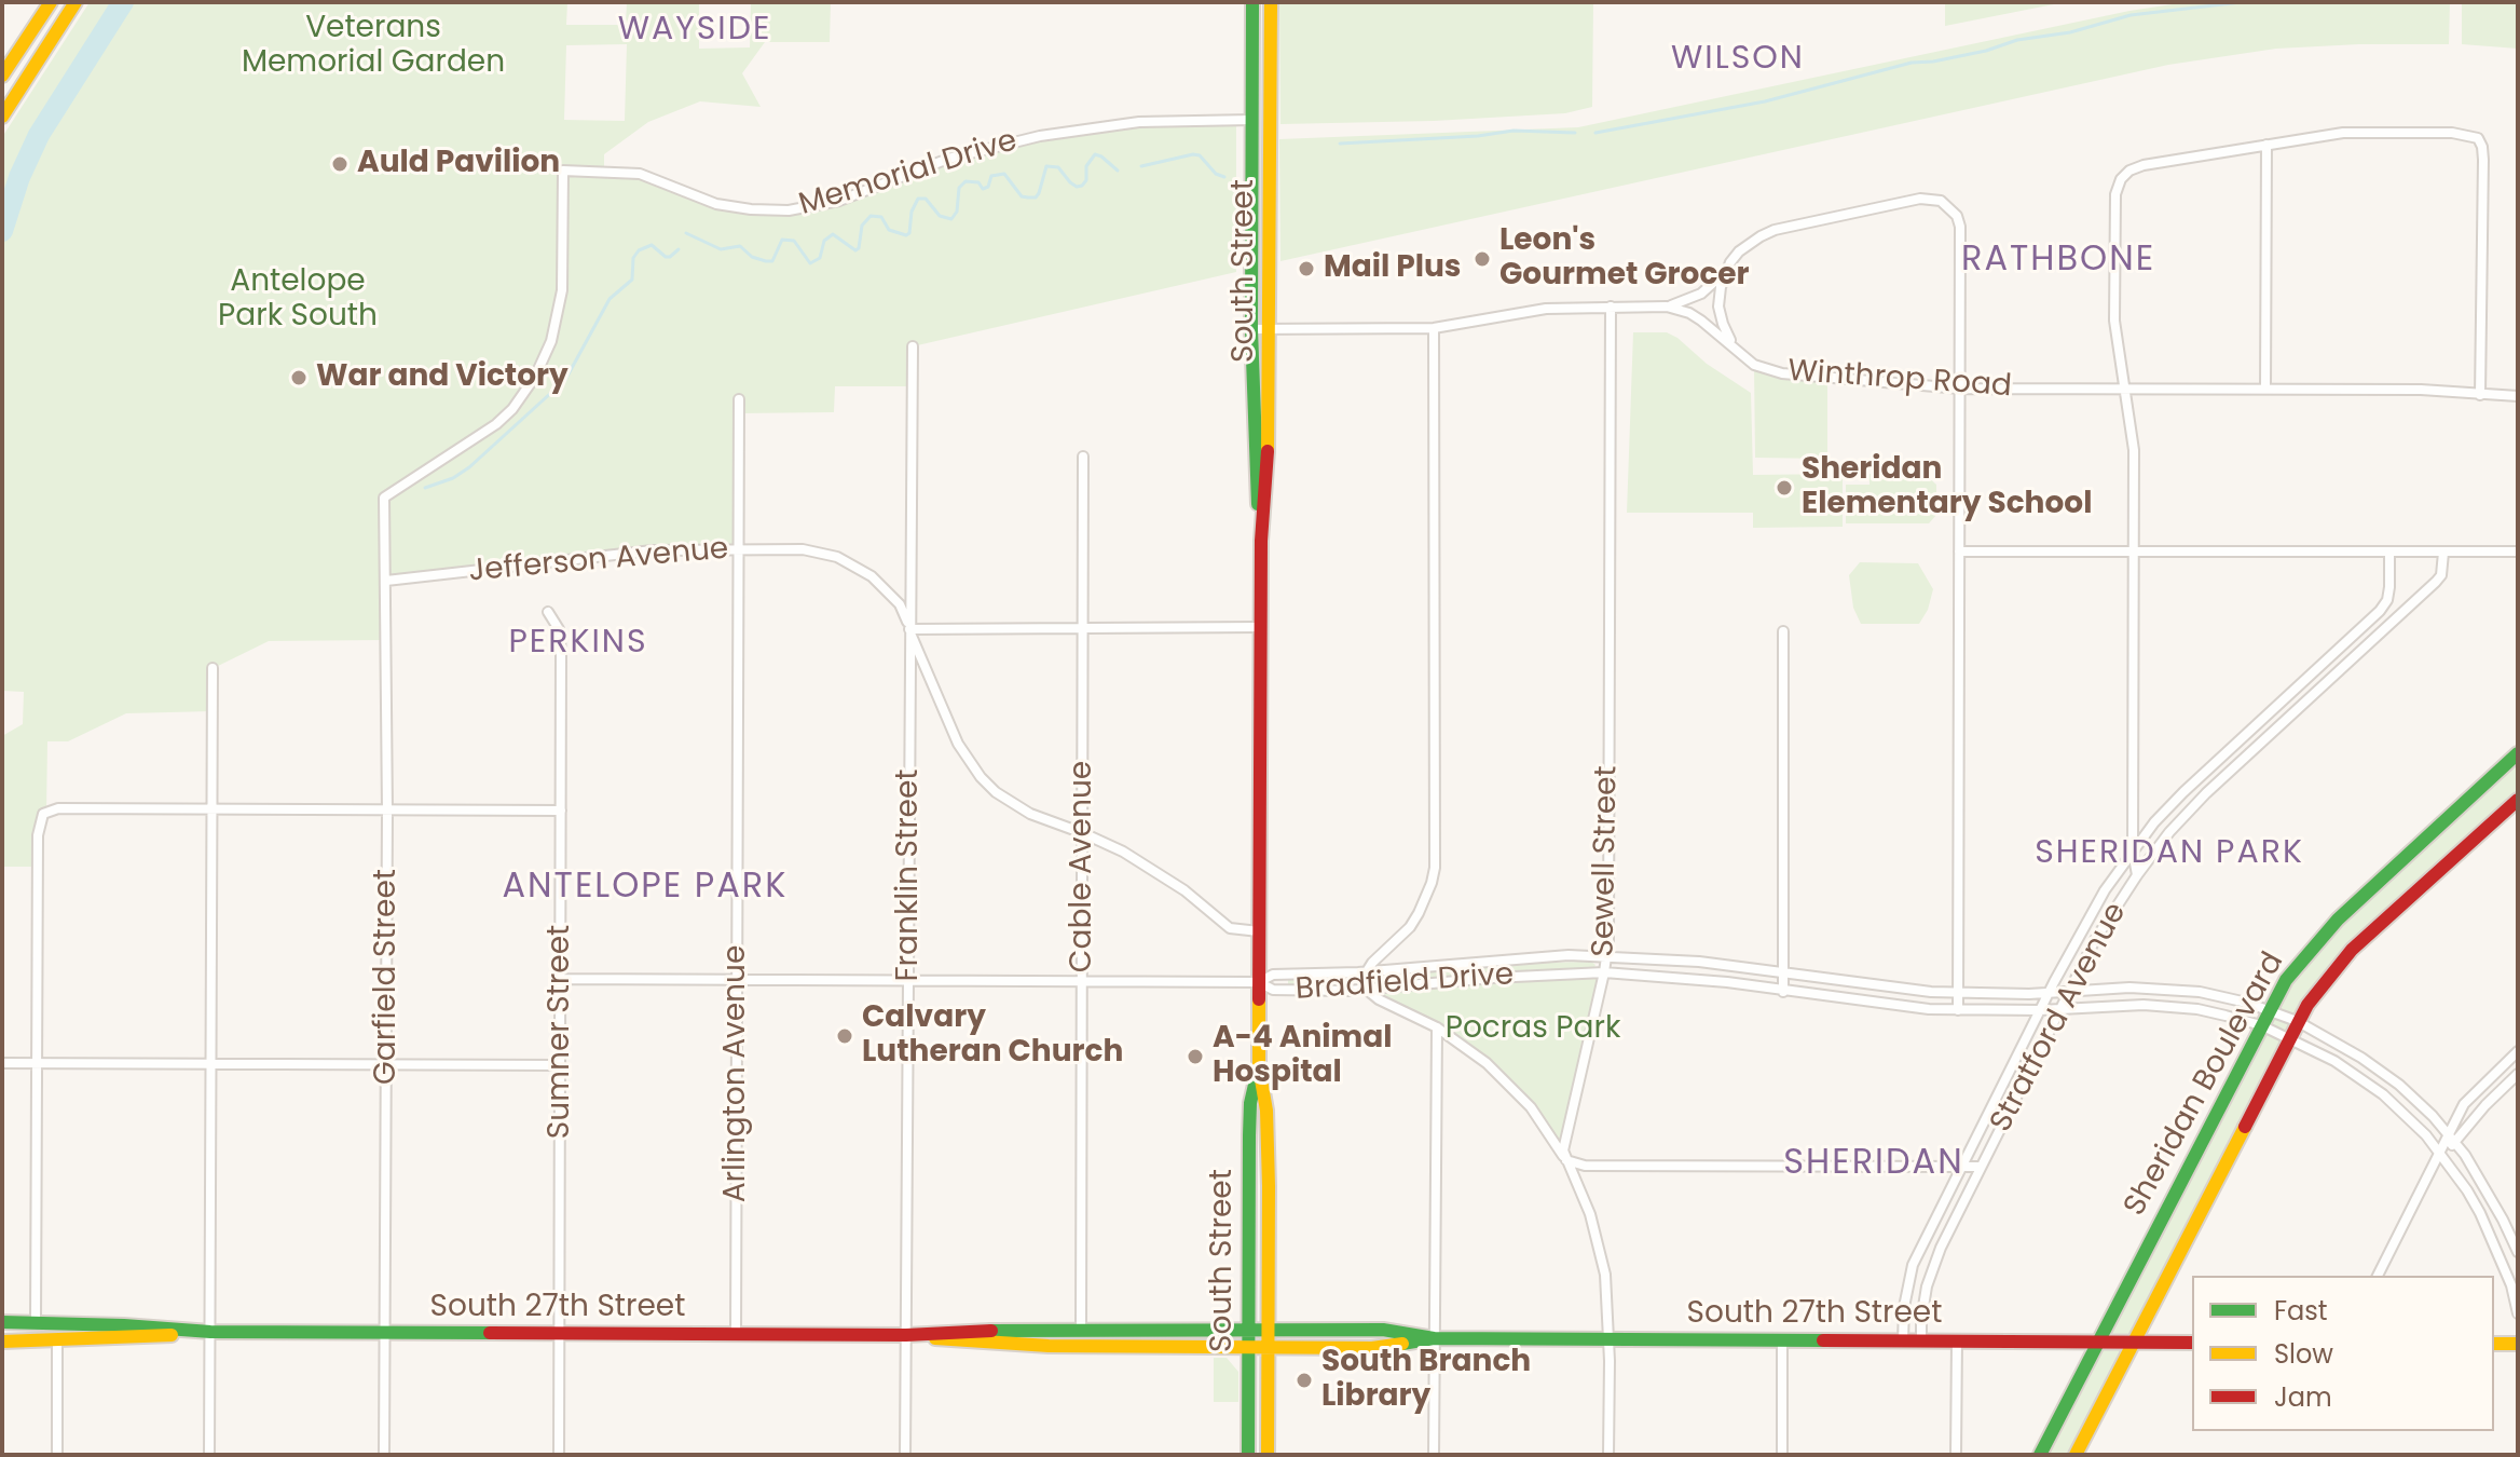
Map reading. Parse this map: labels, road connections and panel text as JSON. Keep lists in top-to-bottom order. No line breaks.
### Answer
{"streets":{"main road":["South Street","Sheridan Boulevard","South 27th Street"],"street":["Memorial Drive","Winthrop Road","Jefferson Avenue","Sewell Street","Cable Avenue","Franklin Street","Garfield Street","Bradfield Drive","Stratford Avenue","Sumner Street","Arlington Avenue"]},"crossings":[["Memorial Drive","South Street"],["Memorial Drive","Garfield Street"],["South Street","Winthrop Road"],["South Street","Jefferson Avenue"],["South Street","Bradfield Drive"],["South Street","South 27th Street"],["Winthrop Road","Sewell Street"],["Jefferson Avenue","Cable Avenue"],["Jefferson Avenue","Franklin Street"],["Jefferson Avenue","Garfield Street"],["Jefferson Avenue","Arlington Avenue"],["Sewell Street","Bradfield Drive"],["Cable Avenue","South 27th Street"],["Franklin Street","South 27th Street"],["Garfield Street","South 27th Street"],["Bradfield Drive","Stratford Avenue"],["Bradfield Drive","Sheridan Boulevard"],["Stratford Avenue","South 27th Street"],["Sumner Street","South 27th Street"],["Arlington Avenue","South 27th Street"],["Sheridan Boulevard","South 27th Street"]],"districts":["WAYSIDE","WILSON","RATHBONE","PERKINS","SHERIDAN PARK","ANTELOPE PARK","SHERIDAN"],"parks":["Veterans Memorial Garden","Antelope Park South","Pocras Park"],"places":["Auld Pavilion","Leon's Gourmet Grocer","Mail Plus","War and Victory","Sheridan Elementary School","Calvary Lutheran Church","A-4 Animal Hospital","South Branch Library"],"legend":["Fast","Slow","Jam"]}
